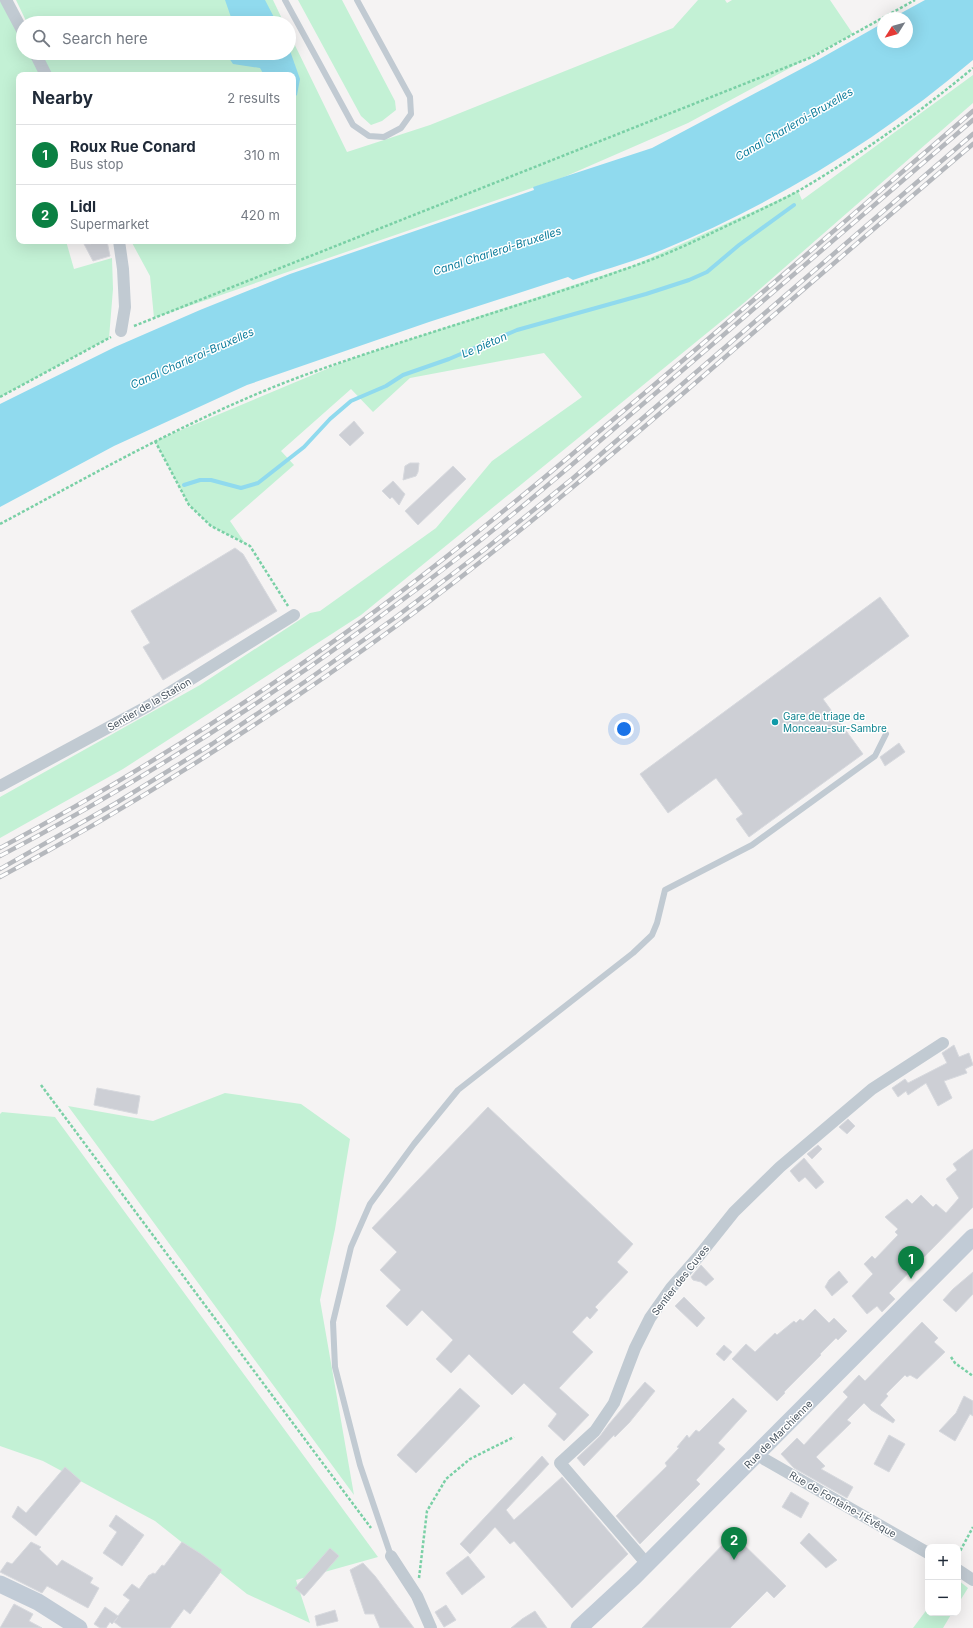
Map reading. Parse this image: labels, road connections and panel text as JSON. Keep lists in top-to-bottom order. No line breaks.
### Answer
{"streets":{"main road":["Rue de Marchienne"],"street":["Sentier de la Station","Sentier des Cuves","Rue de Fontaine-l'Évêque"]},"crossings":[["Sentier des Cuves","Rue de Marchienne"],["Rue de Marchienne","Rue de Fontaine-l'Évêque"]],"water":["Canal Charleroi-Bruxelles","Le piéton"],"places":["Gare de triage de Monceau-sur-Sambre"],"north":"bottom left","page":{"search":"Search here","heading":["Nearby","2 results"],"list":[{"mark":"1","name":"Roux Rue Conard","note":"Bus stop","value":"310 m"},{"mark":"2","name":"Lidl","note":"Supermarket","value":"420 m"}],"pins":["1","2"],"map_buttons":["+","−"]}}
